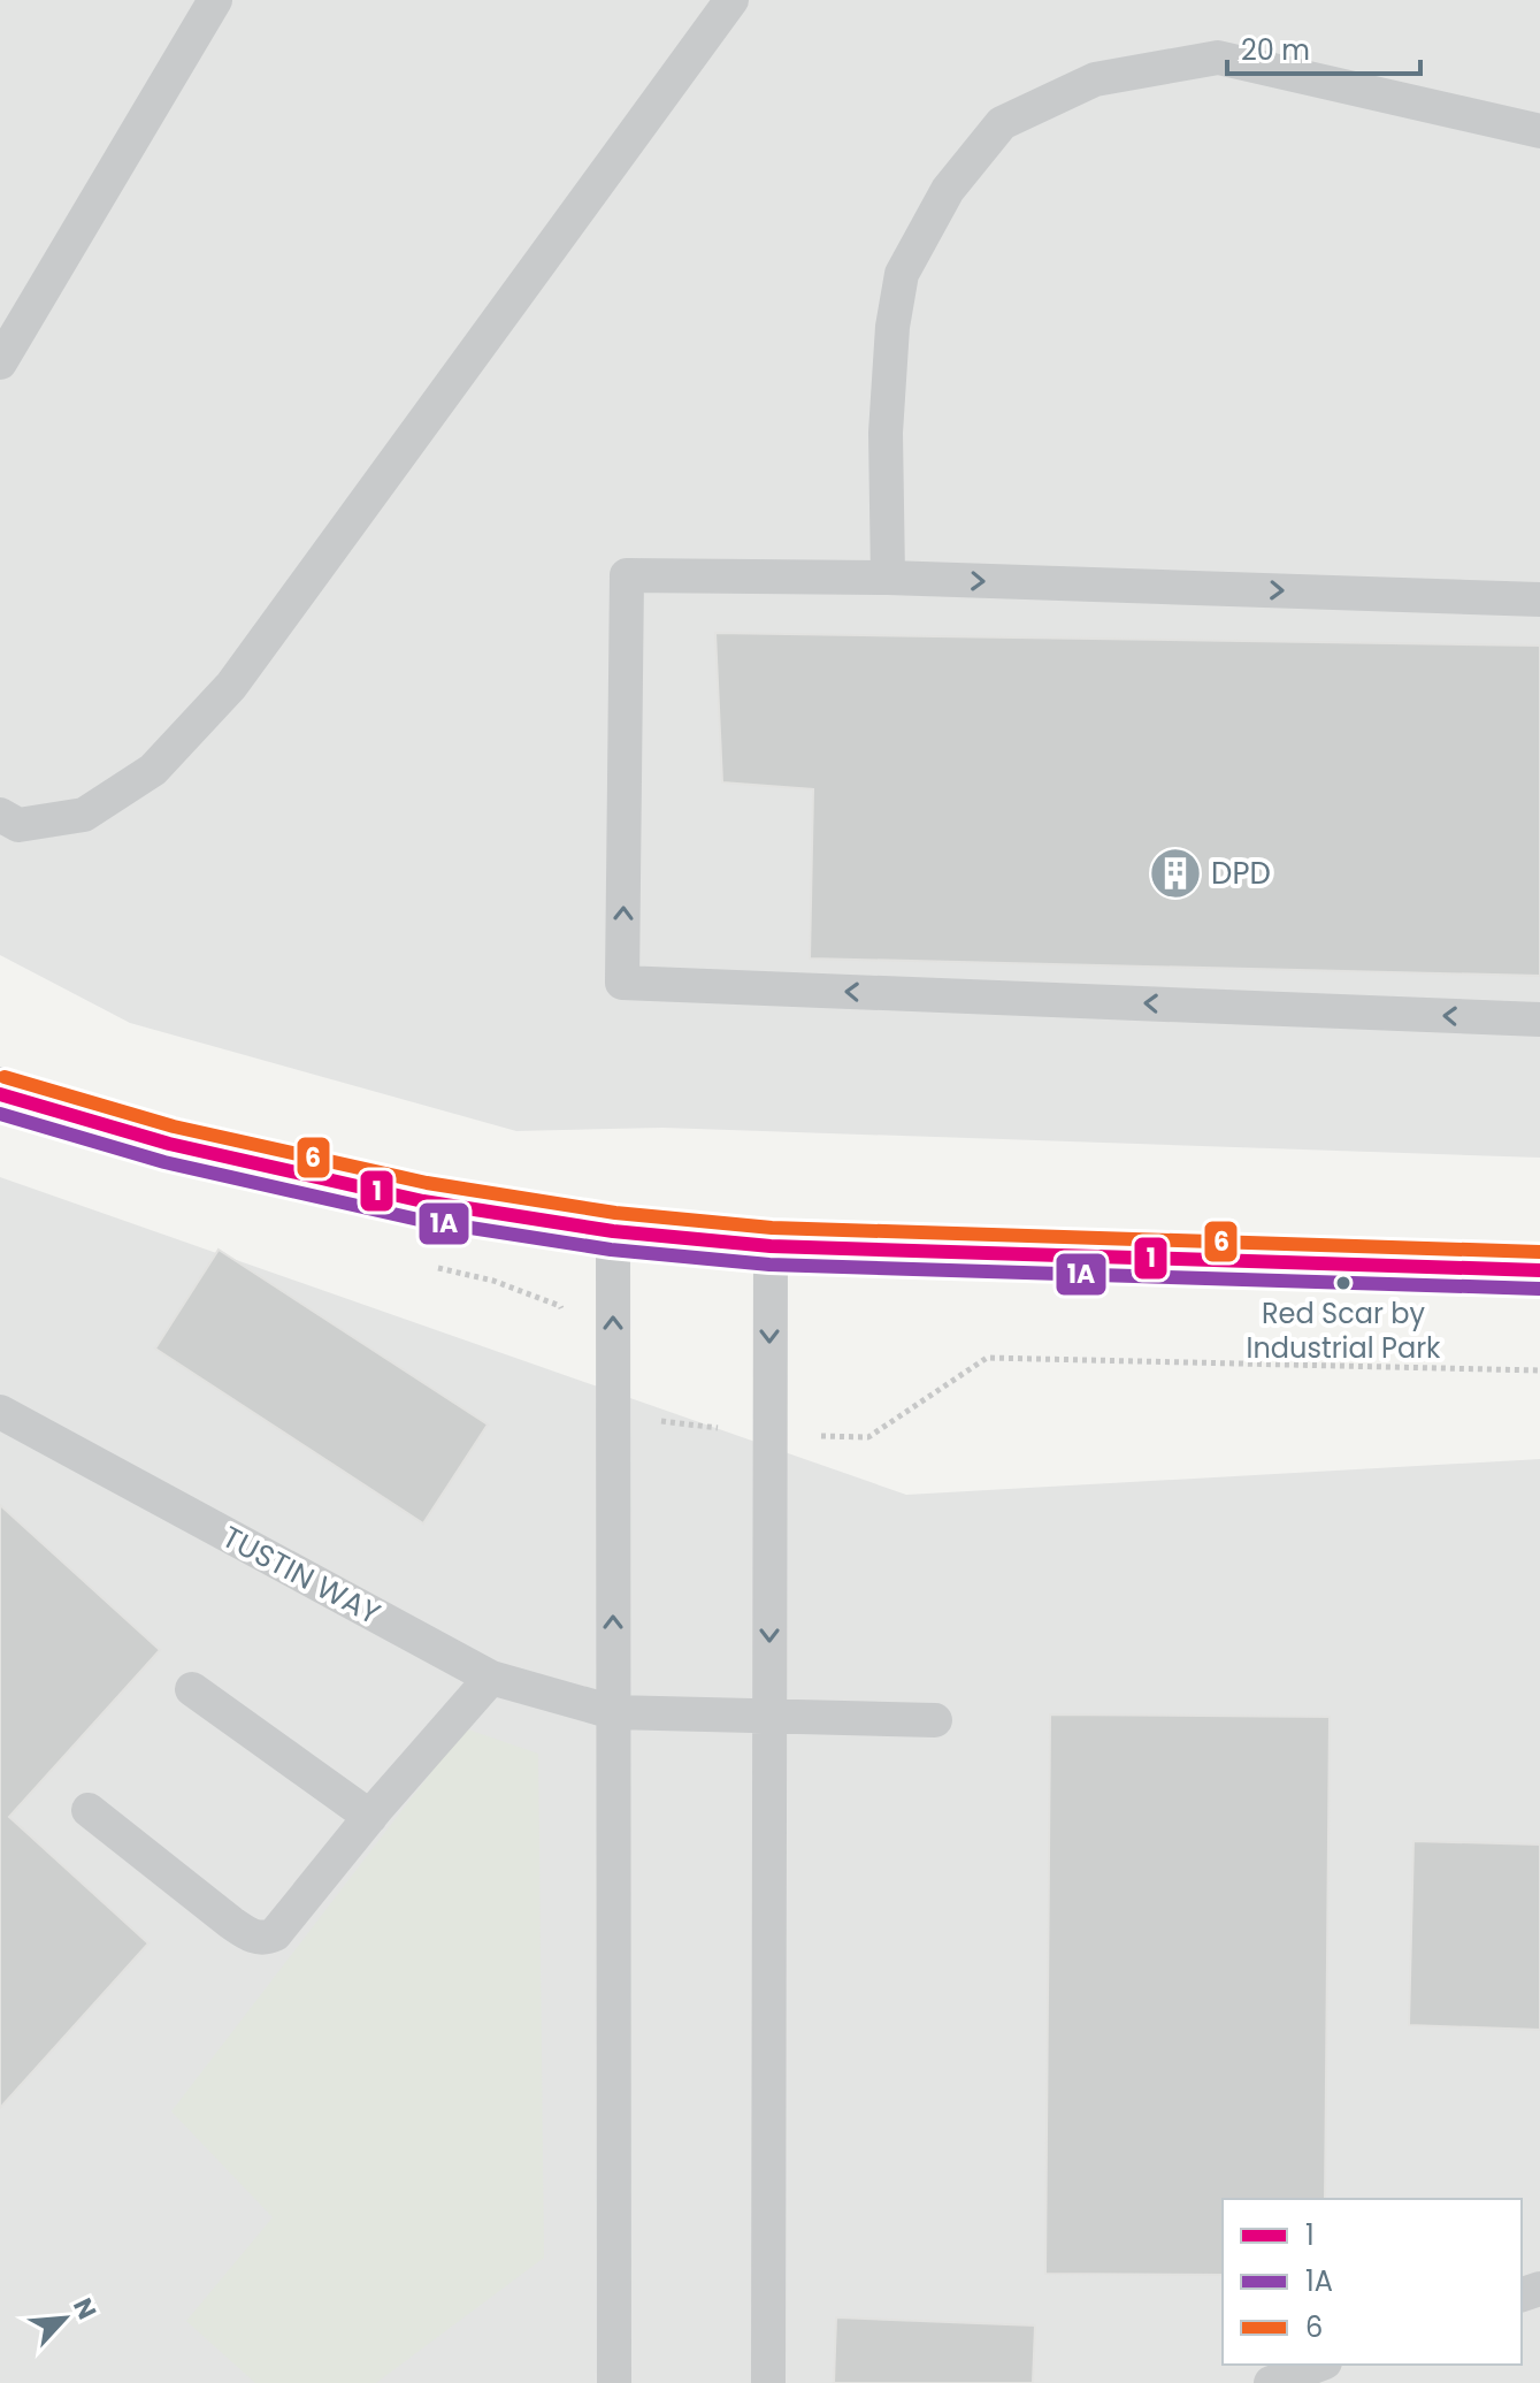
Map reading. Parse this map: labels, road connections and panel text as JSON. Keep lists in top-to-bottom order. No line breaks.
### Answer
{"streets":{"lane":["TUSTIN WAY"]},"places":{"building":["DPD"],"other":["Red Scar by Industrial Park"]},"lines":["transit line 6","transit line 1","transit line 1A"],"legend":["1","1A","6"],"scale_bar":"20 m","north":"top right"}
